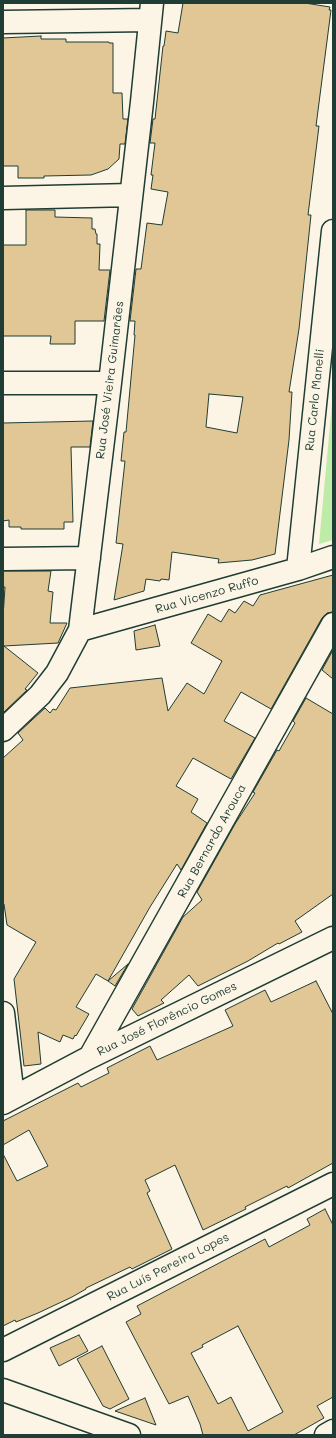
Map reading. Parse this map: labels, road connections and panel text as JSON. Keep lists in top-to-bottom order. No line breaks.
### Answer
{"streets":{"street":["Rua José Vieira Guimarães","Rua Carlo Manelli","Rua Vicenzo Ruffo","Rua Bernardo Arouca","Rua José Florêncio Gomes","Rua Luís Pereira Lopes"]},"crossings":[["Rua José Vieira Guimarães","Rua Vicenzo Ruffo"],["Rua Carlo Manelli","Rua Vicenzo Ruffo"],["Rua Bernardo Arouca","Rua José Florêncio Gomes"]]}
